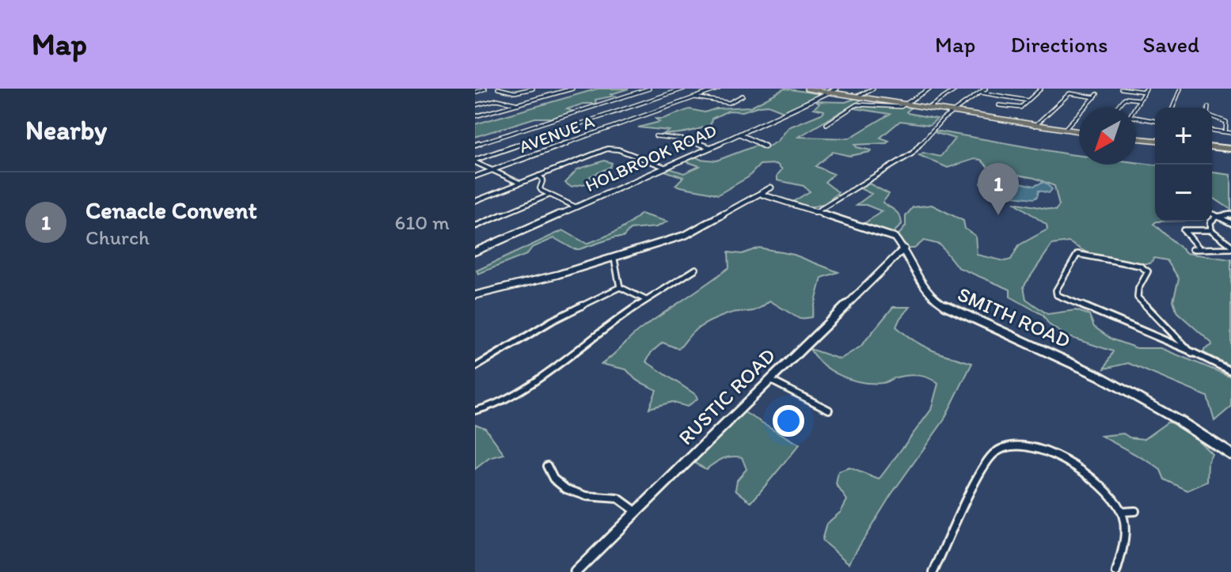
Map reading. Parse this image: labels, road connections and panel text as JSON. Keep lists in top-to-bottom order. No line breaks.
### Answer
{"streets":{"street":["AVENUE A","HOLBROOK ROAD","SMITH ROAD","RUSTIC ROAD"]},"crossings":[["SMITH ROAD","RUSTIC ROAD"]],"north":"bottom left","page":{"header":"Map","nav":["Map","Directions","Saved"],"heading":"Nearby","map_buttons":["+","−"],"pins":"1","list":[{"mark":"1","name":"Cenacle Convent","note":"Church","value":"610 m"}]}}
